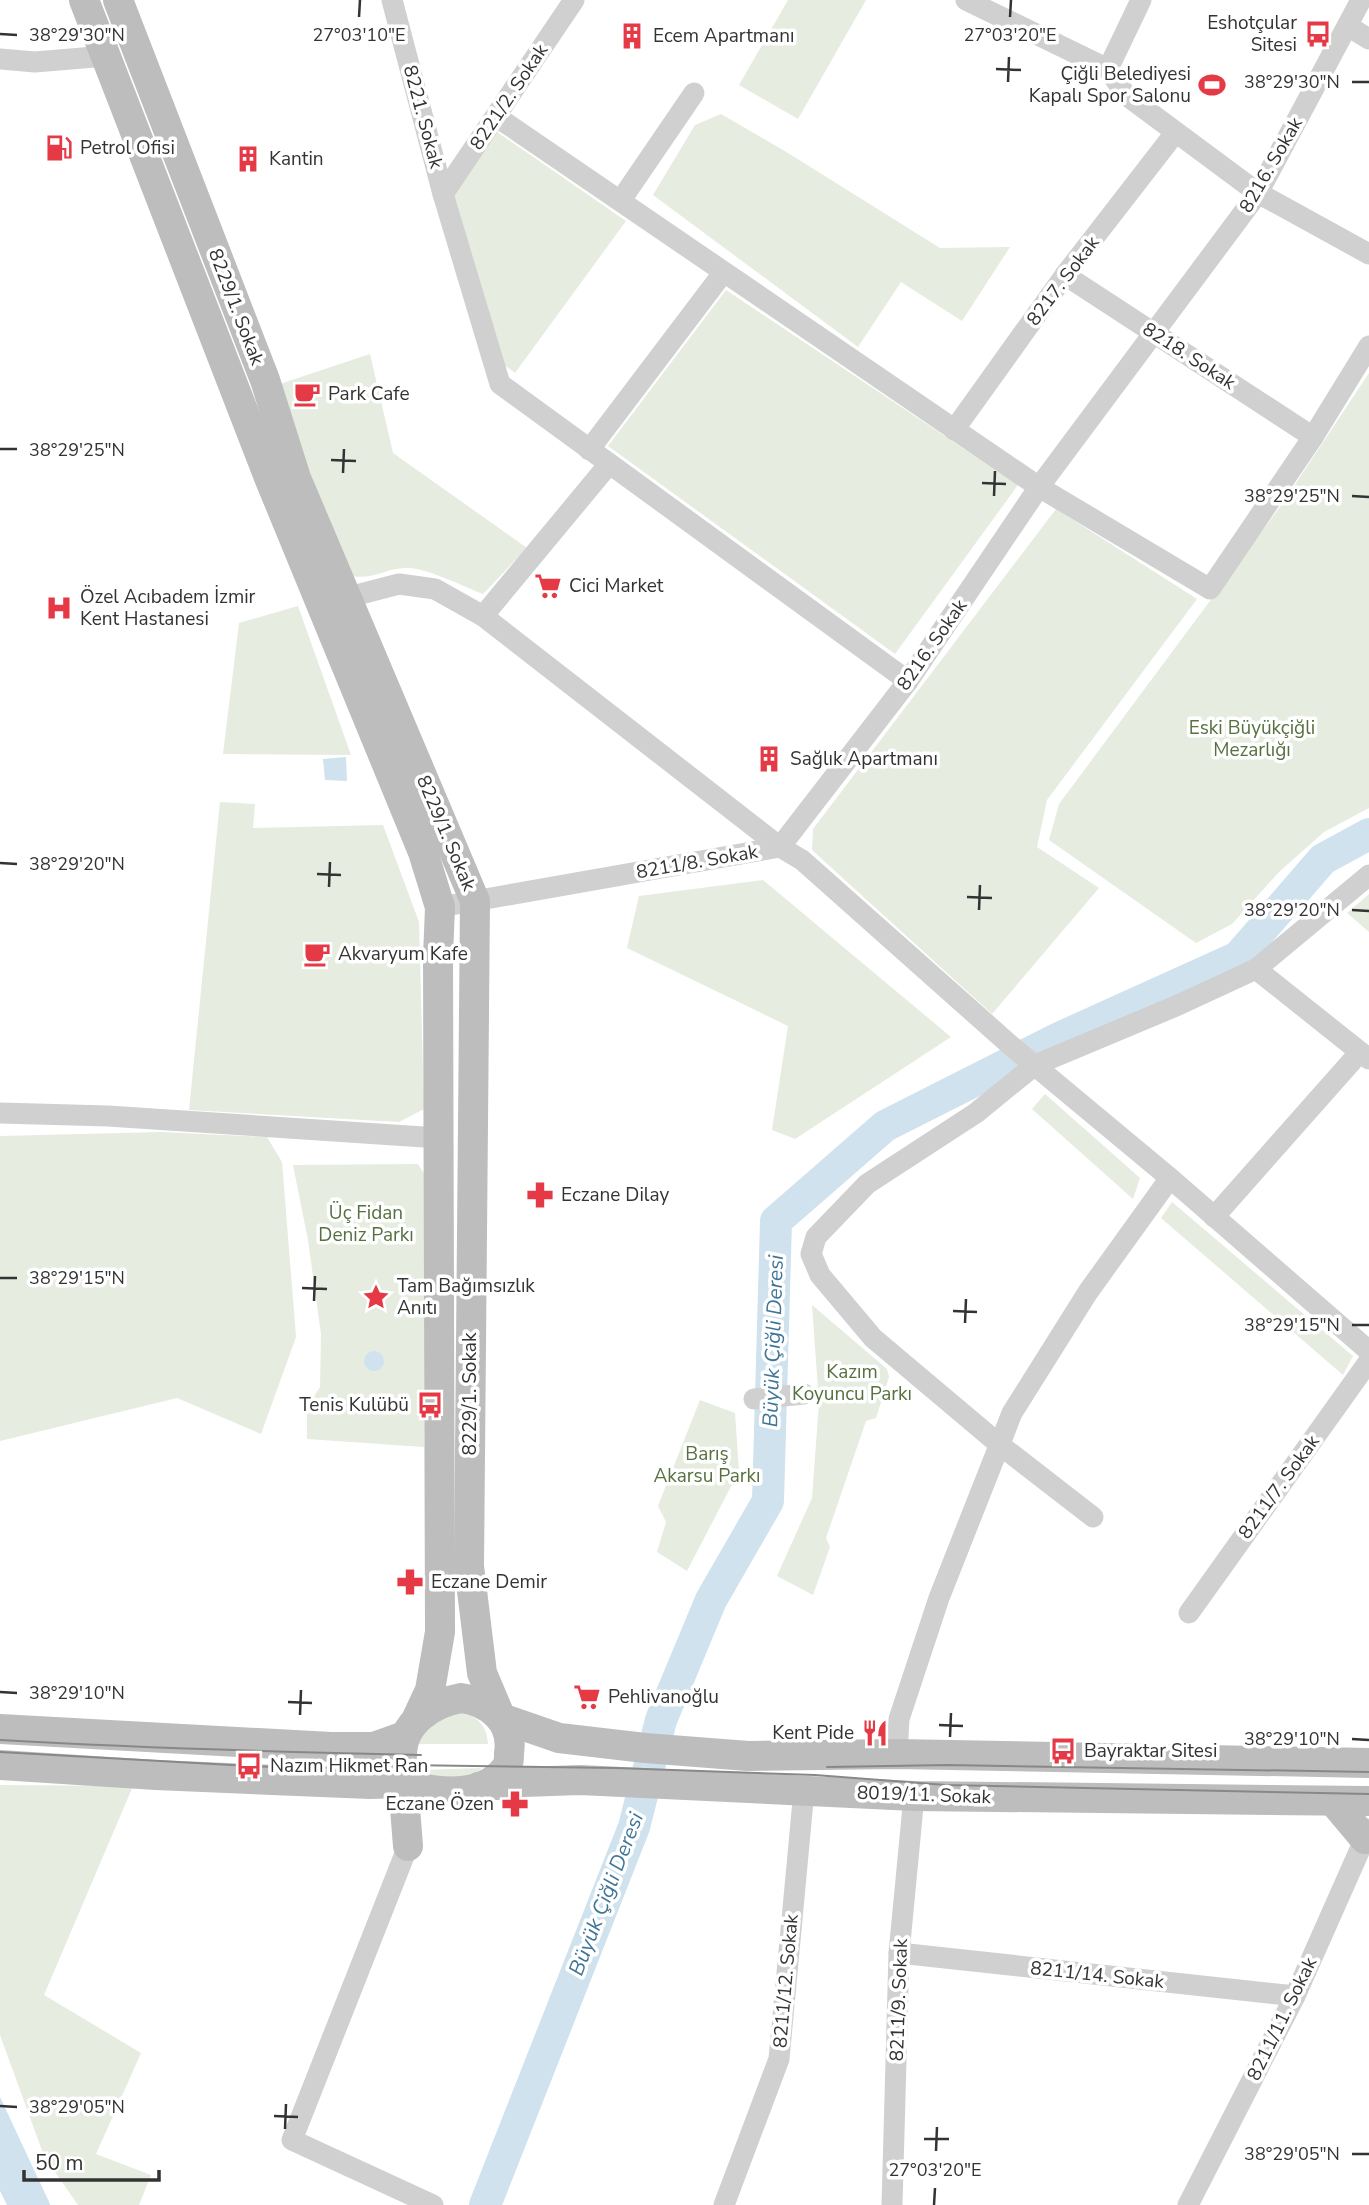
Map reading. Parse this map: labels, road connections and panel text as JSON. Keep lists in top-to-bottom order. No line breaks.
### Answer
{"streets":{"street":["8221/2. Sokak","8221. Sokak","8216. Sokak","8217. Sokak","8229/1. Sokak","8218. Sokak","8211/8. Sokak","8211/7. Sokak","8019/11. Sokak","8211/14. Sokak","8211/12. Sokak","8211/9. Sokak","8211/11. Sokak"]},"crossings":[["8221/2. Sokak","8221. Sokak"],["8221. Sokak","8216. Sokak"],["8216. Sokak","8218. Sokak"],["8216. Sokak","8211/8. Sokak"],["8217. Sokak","8218. Sokak"],["8229/1. Sokak","8211/8. Sokak"],["8229/1. Sokak","8019/11. Sokak"],["8019/11. Sokak","8211/12. Sokak"],["8019/11. Sokak","8211/9. Sokak"],["8211/14. Sokak","8211/9. Sokak"],["8211/14. Sokak","8211/11. Sokak"]],"water":["Büyük Çiğli Deresi"],"parks":["Eski Büyükçiğli Mezarlığı","Üç Fidan Deniz Parkı","Kazım Koyuncu Parkı","Barış Akarsu Parkı"],"places":{"bus stop":["Eshotçular Sitesi","Tenis Kulübü","Bayraktar Sitesi","Nazım Hikmet Ran"],"building":["Ecem Apartmanı","Kantin","Sağlık Apartmanı"],"sports":["Çiğli Belediyesi Kapalı Spor Salonu"],"fuel station":["Petrol Ofisi"],"cafe":["Park Cafe","Akvaryum Kafe"],"supermarket":["Cici Market","Pehlivanoğlu"],"hospital":["Özel Acıbadem İzmir Kent Hastanesi"],"pharmacy":["Eczane Dilay","Eczane Demir","Eczane Özen"],"place":["Tam Bağımsızlık Anıtı"],"restaurant":["Kent Pide"]},"scale_bar":"50 m","coordinates":["27°03'10\"E","27°03'20\"E","38°29'30\"N","38°29'25\"N","38°29'20\"N","38°29'15\"N","38°29'10\"N","38°29'05\"N"]}
